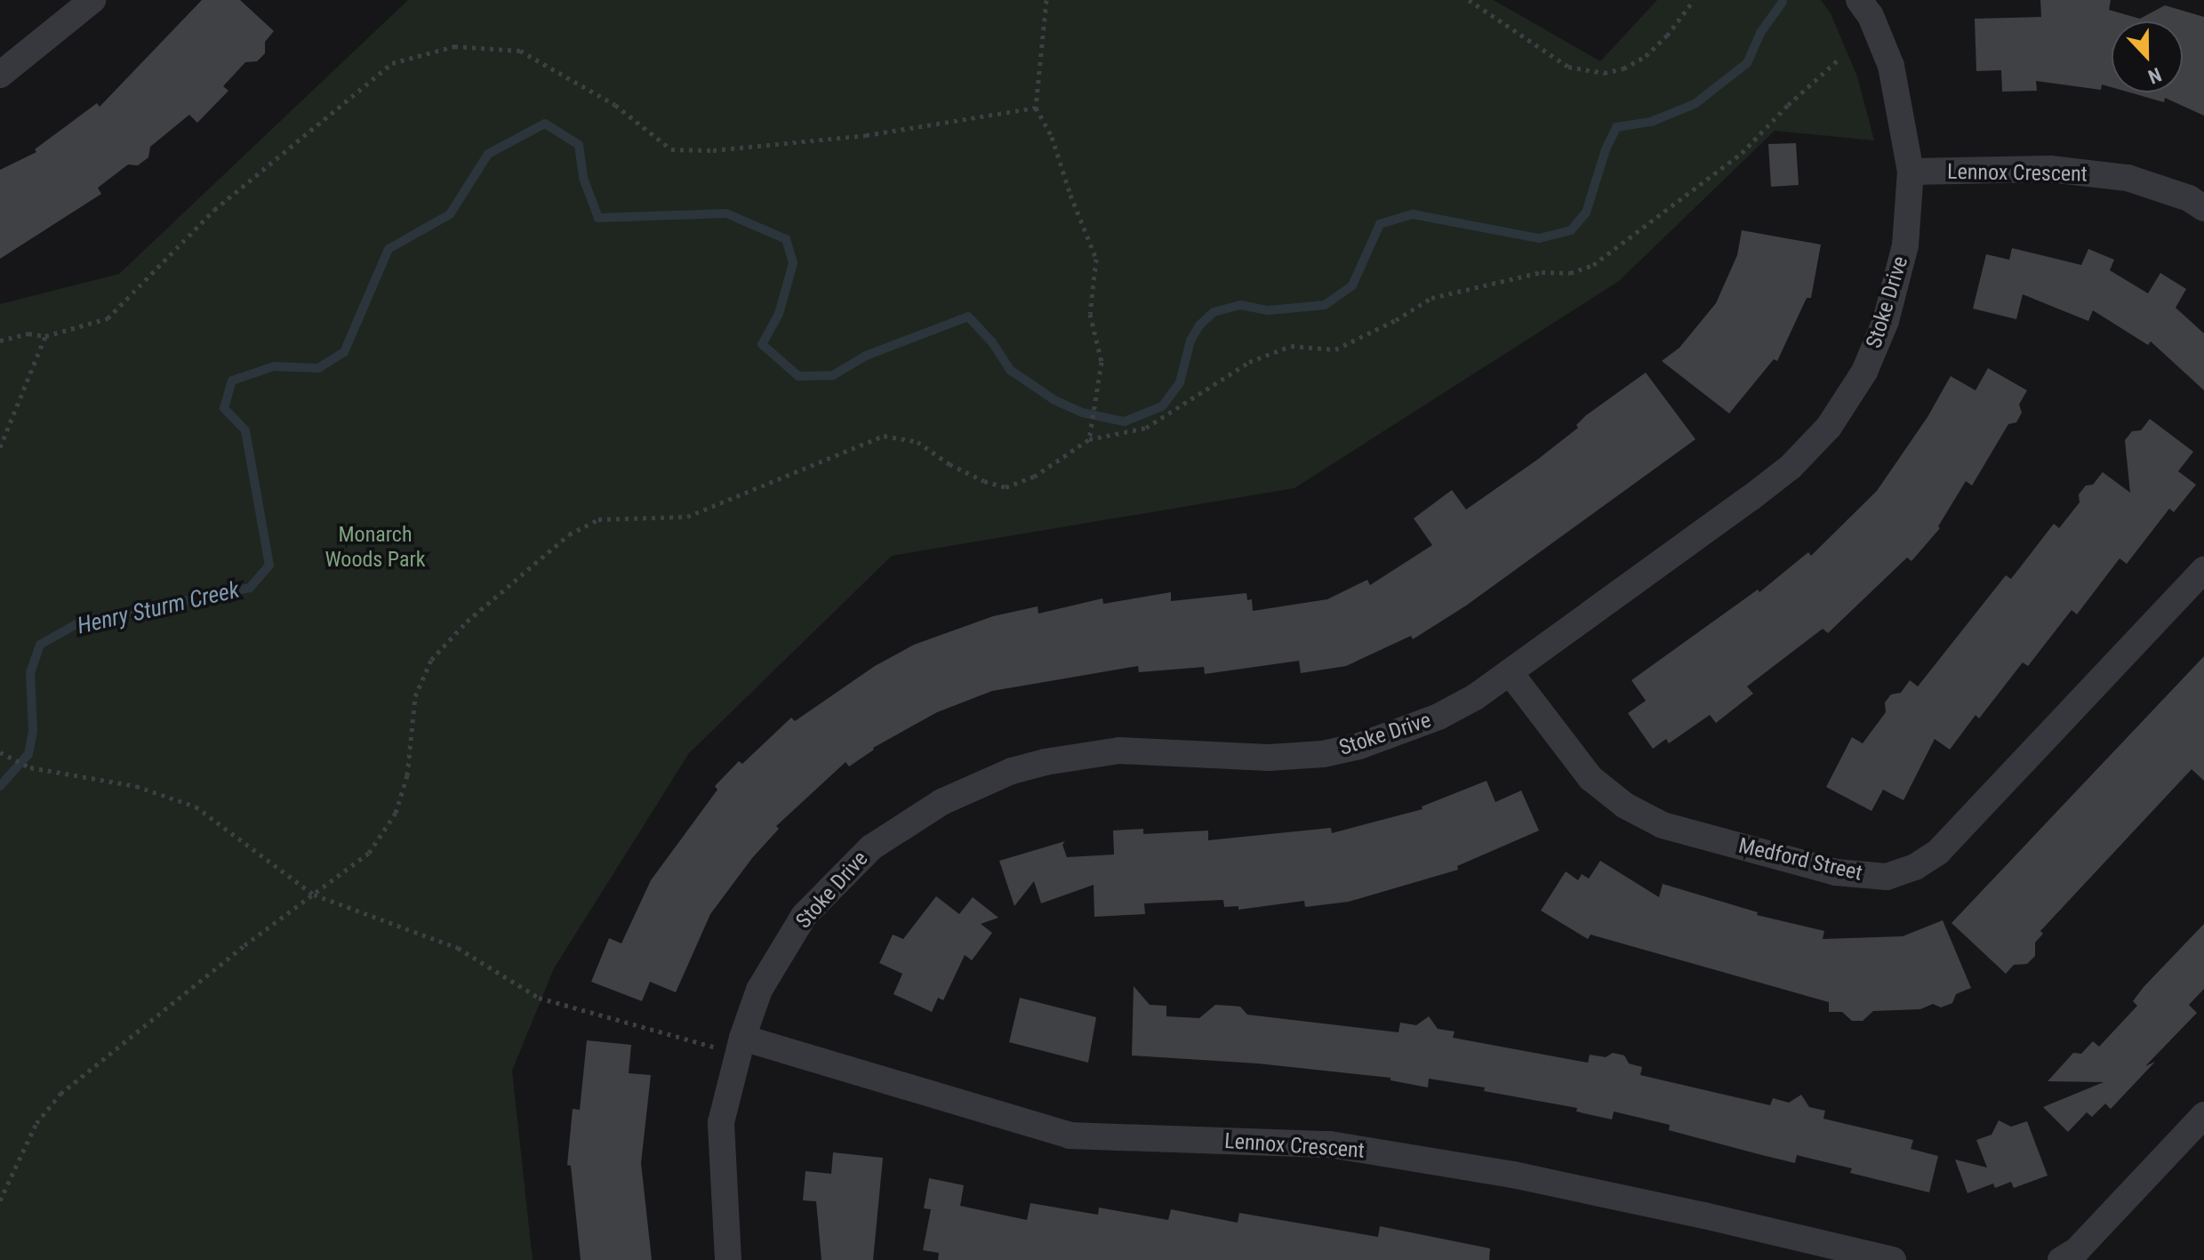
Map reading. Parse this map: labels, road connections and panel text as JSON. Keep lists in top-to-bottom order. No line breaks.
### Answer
{"streets":{"street":["Lennox Crescent","Stoke Drive","Medford Street"]},"crossings":[["Lennox Crescent","Stoke Drive"],["Stoke Drive","Medford Street"]],"water":["Henry Sturm Creek"],"parks":["Monarch Woods Park"],"north":"bottom"}
